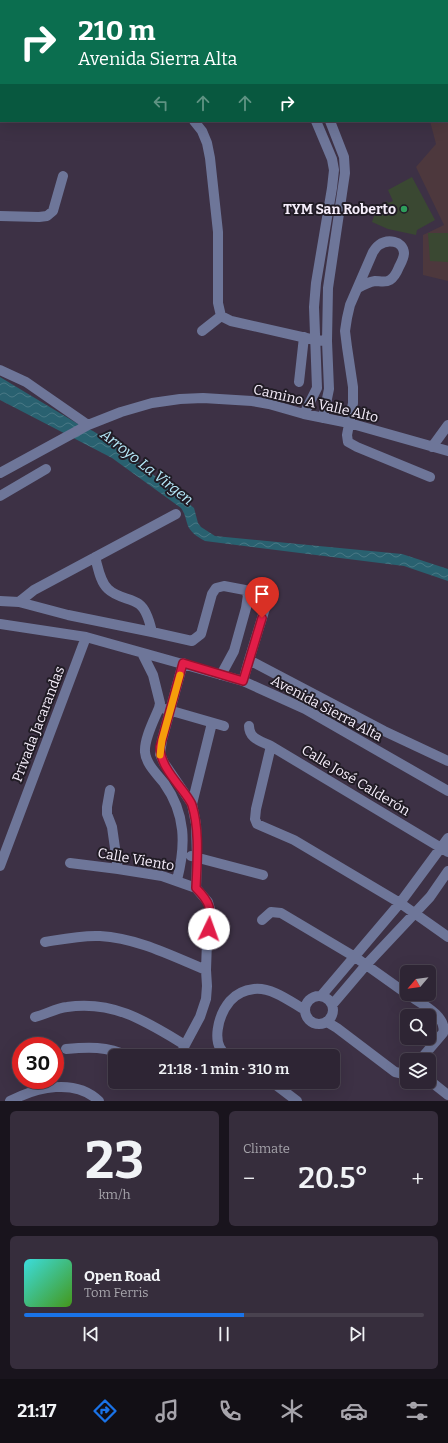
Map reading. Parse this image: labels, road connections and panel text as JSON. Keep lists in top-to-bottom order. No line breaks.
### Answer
{"streets":{"street":["Camino A Valle Alto","Avenida Sierra Alta","Privada Jacarandas","Calle José Calderón","Calle Viento"]},"crossings":[["Avenida Sierra Alta","Privada Jacarandas"]],"water":["Arroyo La Virgen"],"places":["TYM San Roberto"],"north":"bottom left","page":{"turn":["210 m","Avenida Sierra Alta"],"limit":"30","trip":"21:18 · 1 min · 310 m","tile":[["23","km/h"],"Climate"],"heat":["−","20.5°","+"],"song":["Open Road","Tom Ferris"],"tabs":"21:17"}}
